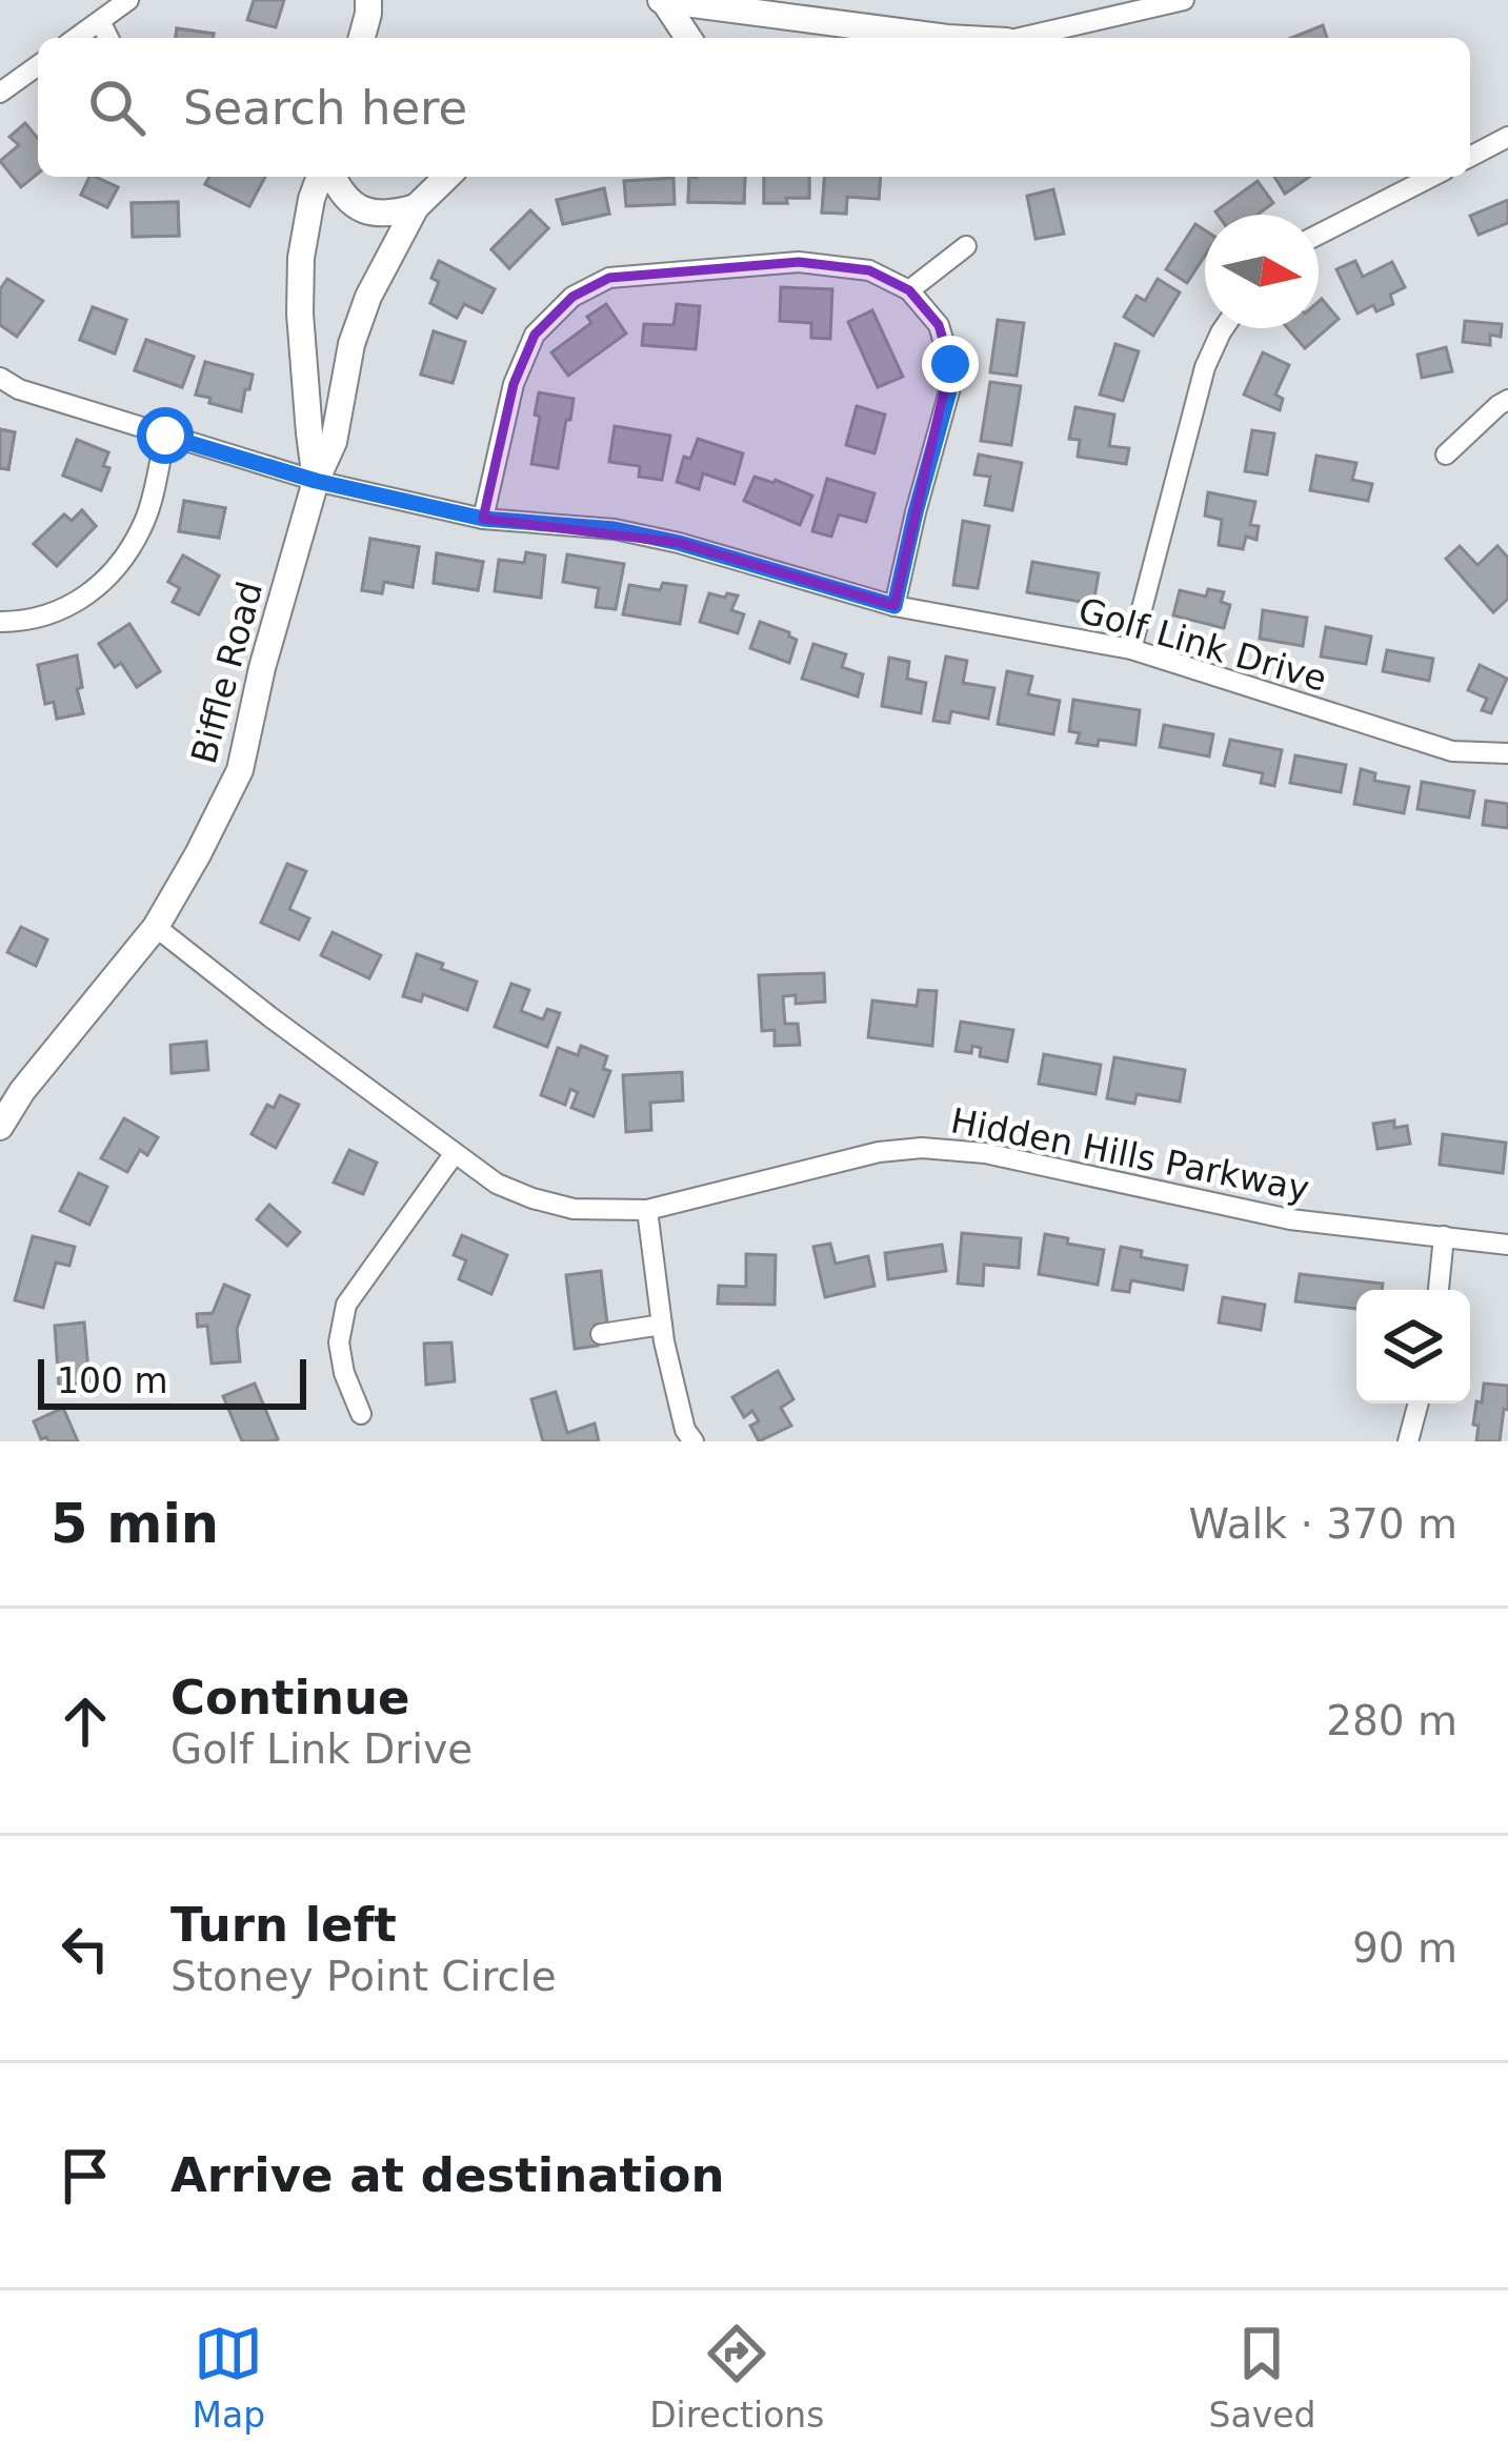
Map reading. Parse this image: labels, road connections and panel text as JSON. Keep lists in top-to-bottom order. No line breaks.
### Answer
{"streets":{"street":["Golf Link Drive","Biffle Road","Hidden Hills Parkway"]},"crossings":[["Golf Link Drive","Biffle Road"],["Biffle Road","Hidden Hills Parkway"]],"scale_bar":"100 m","north":"right","page":{"search":"Search here","scale":"100 m","heading":["5 min","Walk · 370 m"],"list":[["Continue","Golf Link Drive","280 m"],["Turn left","Stoney Point Circle","90 m"],"Arrive at destination"],"nav":["Map","Directions","Saved"]}}
